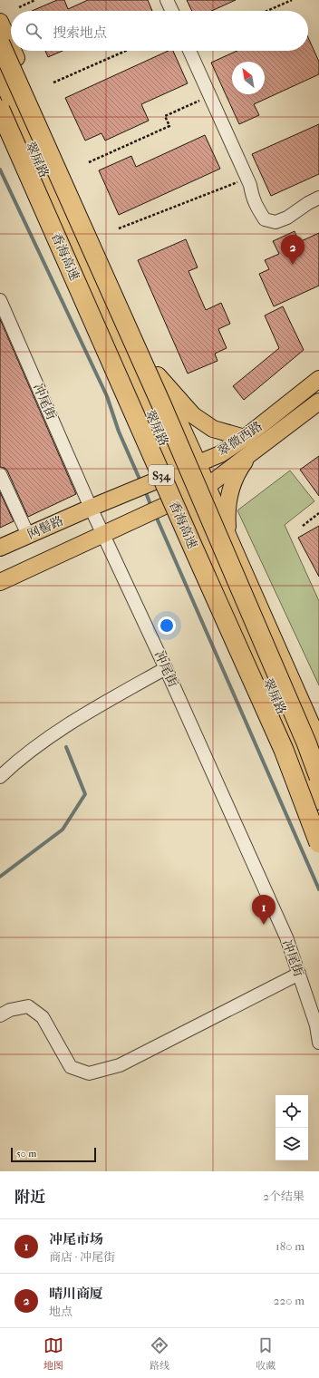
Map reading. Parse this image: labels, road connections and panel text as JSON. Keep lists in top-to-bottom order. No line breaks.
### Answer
{"streets":{"highway":["香海高速","S34"],"main road":["翠屏路","翠微西路","网髻路"],"street":["冲尾街"]},"crossings":[["翠屏路","翠微西路"],["冲尾街","翠微西路"],["冲尾街","网髻路"],["翠微西路","网髻路"]],"scale_bar":"50 m","north":"top left","page":{"search":"搜索地点","pins":["2","1"],"scale":"50 m","heading":["附近","2个结果"],"list":[{"mark":"1","name":"冲尾市场","note":"商店 · 冲尾街","value":"180 m"},{"mark":"2","name":"晴川商厦","note":"地点","value":"220 m"}],"nav":["地图","路线","收藏"]}}
